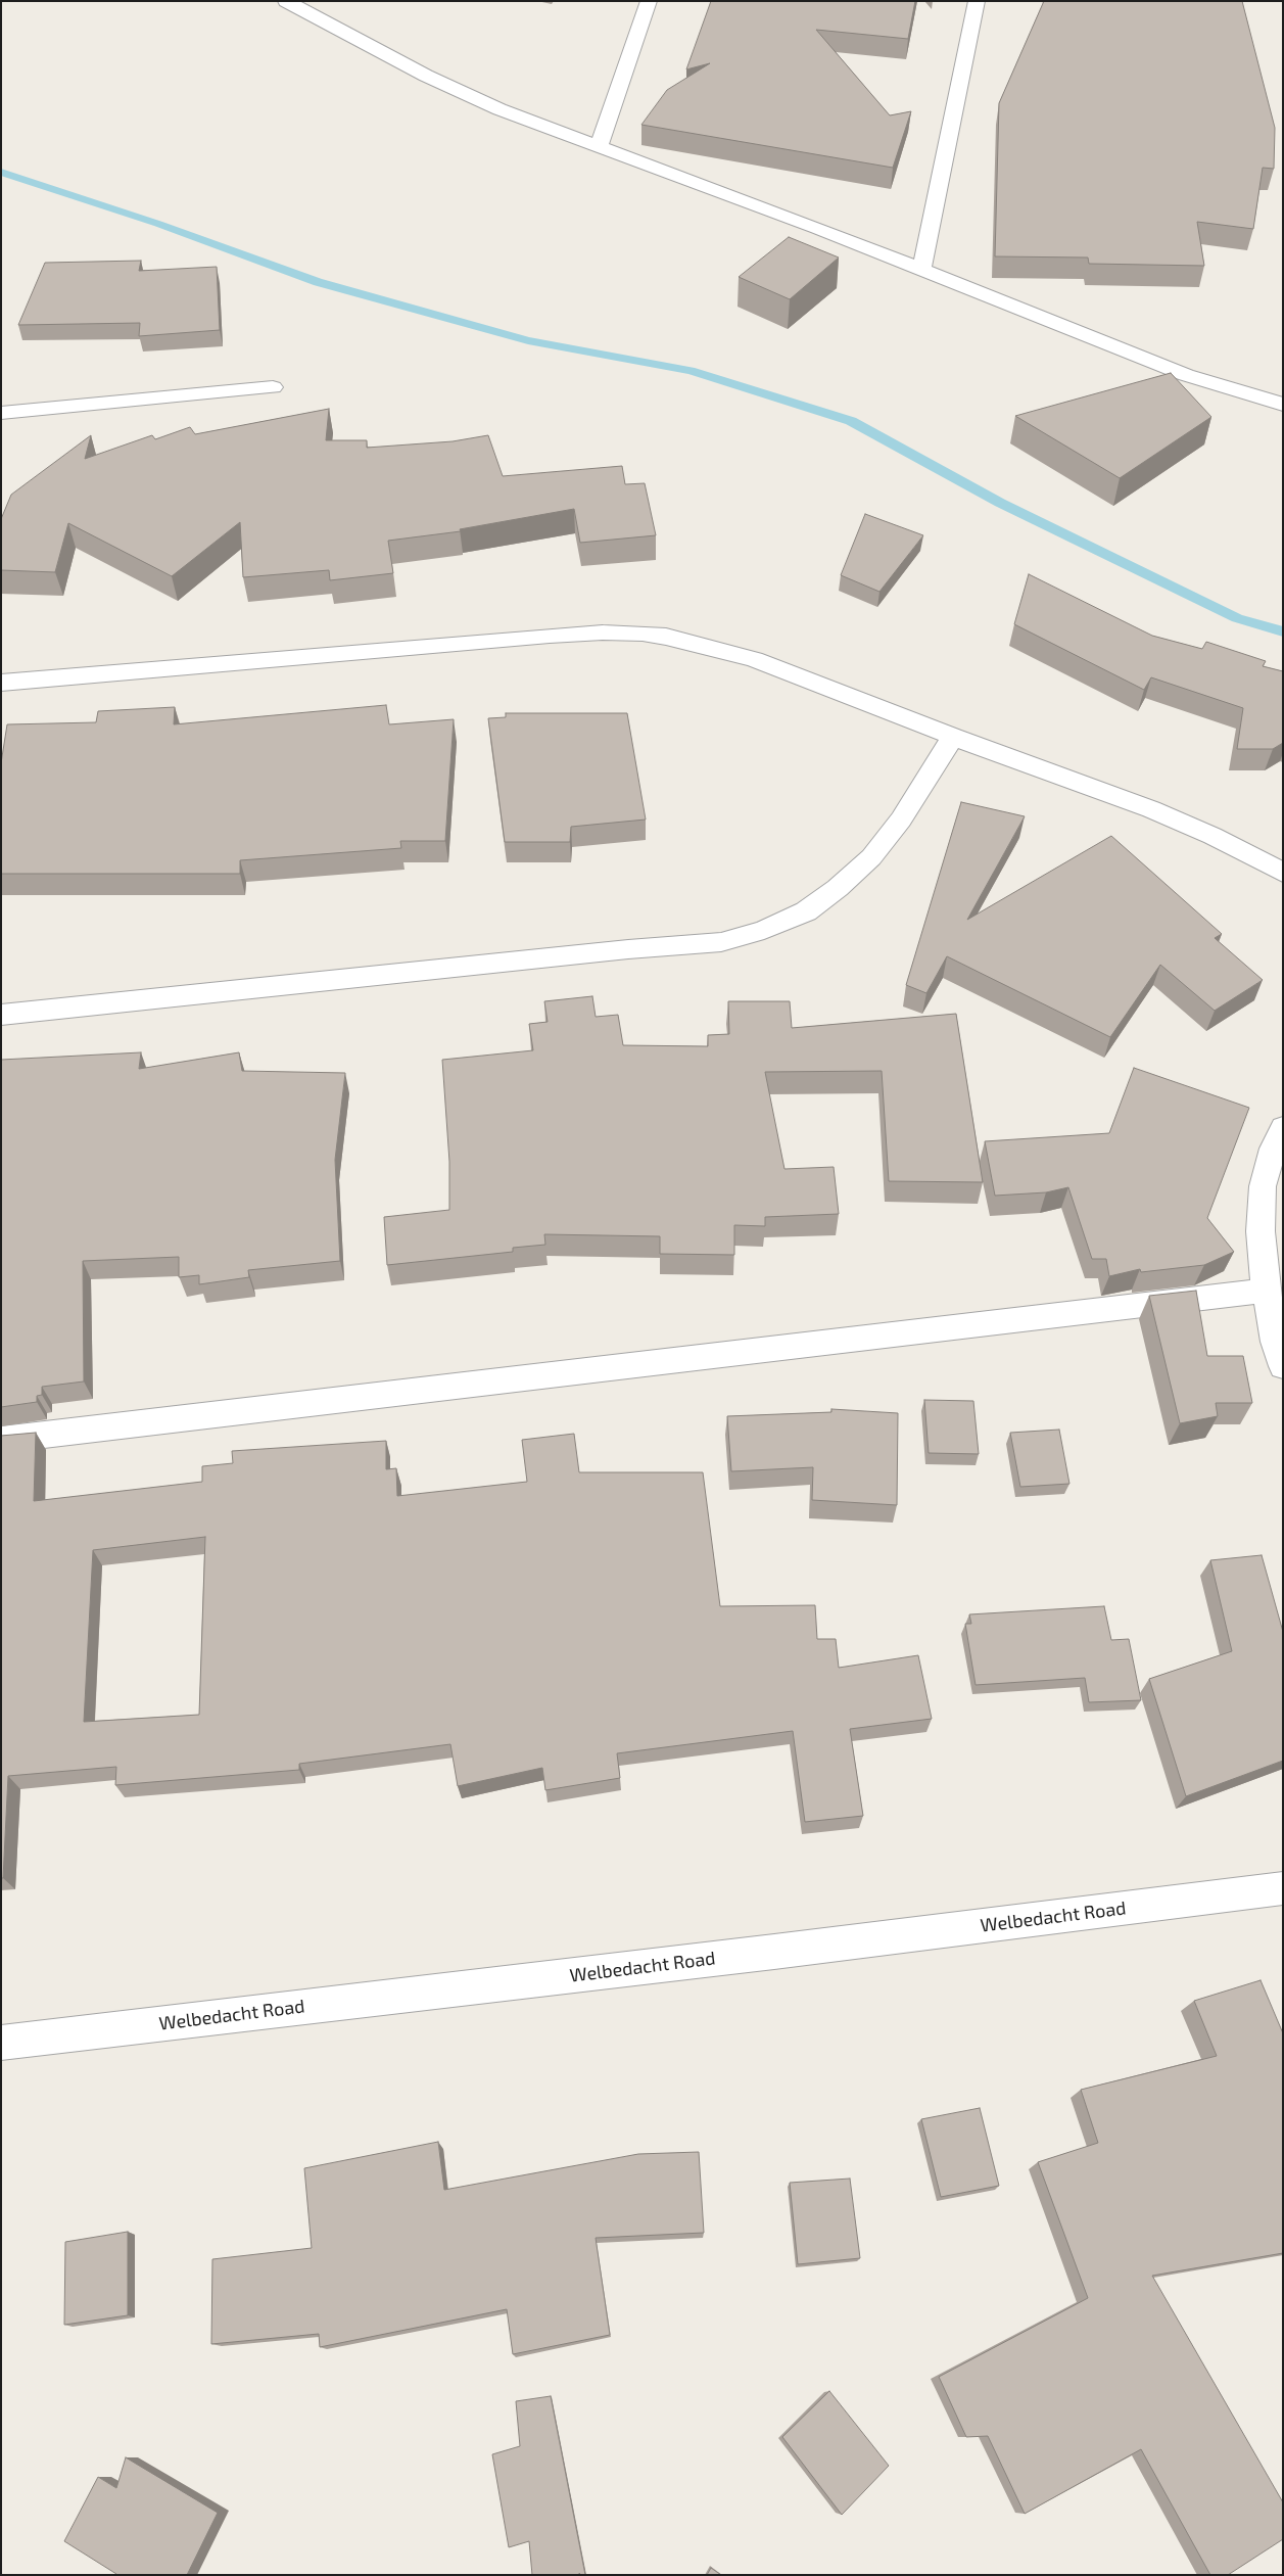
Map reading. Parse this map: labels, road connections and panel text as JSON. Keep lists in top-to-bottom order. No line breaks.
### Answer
{"streets":{"street":["Welbedacht Road"]}}
